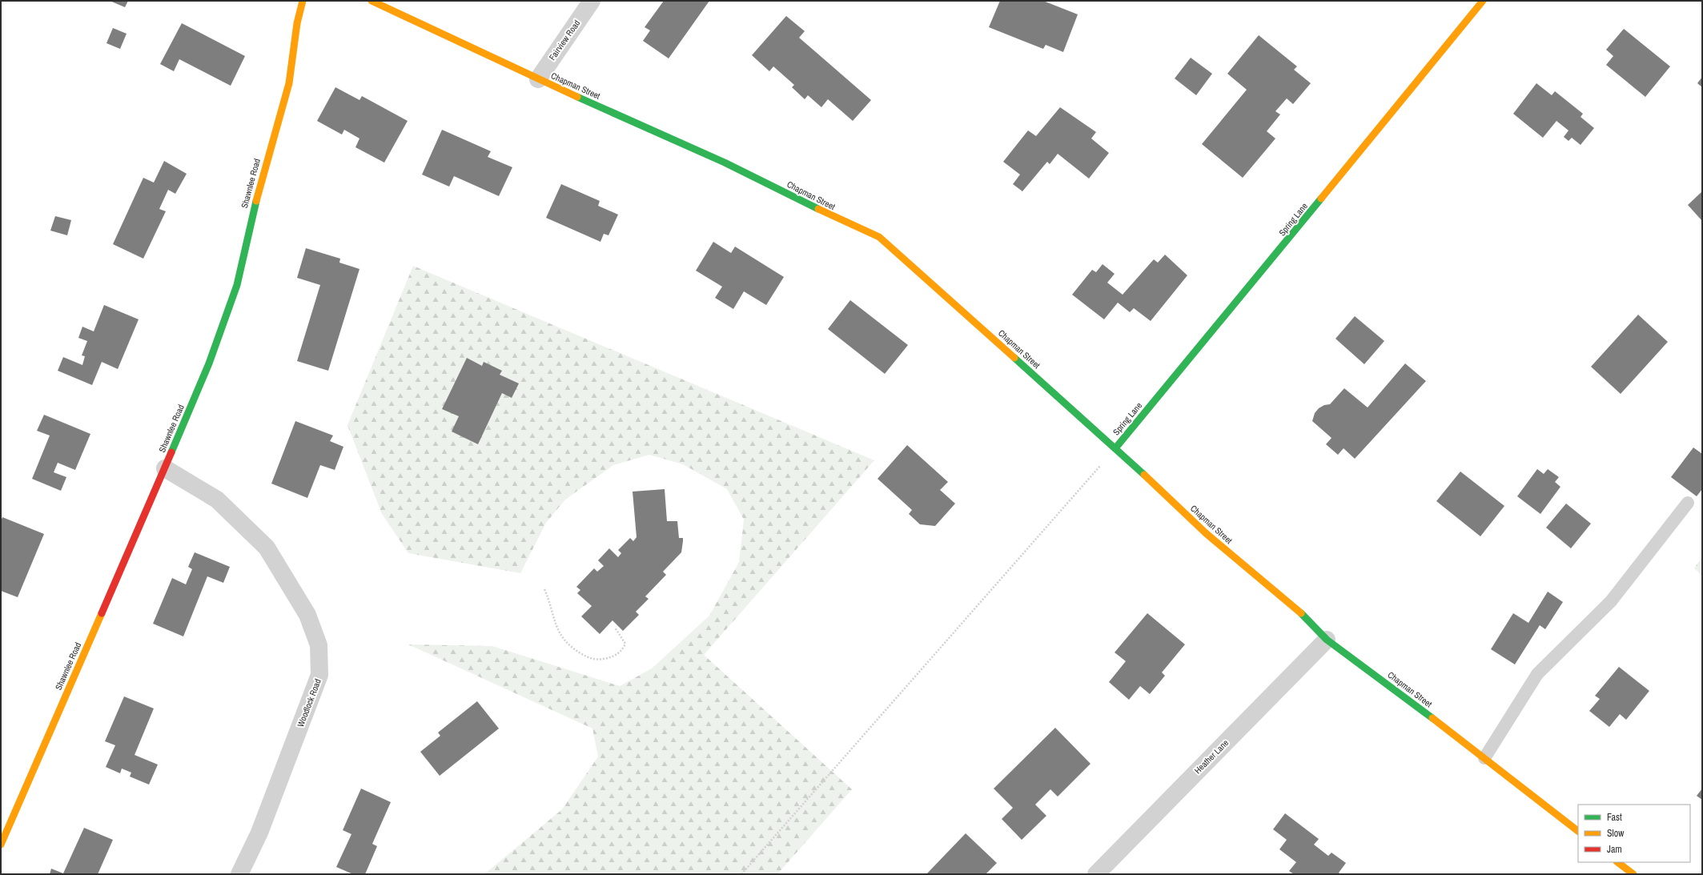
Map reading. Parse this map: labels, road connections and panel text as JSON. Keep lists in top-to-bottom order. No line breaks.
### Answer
{"streets":{"street":["Fairview Road","Chapman Street","Shawnlee Road","Spring Lane","Woodlock Road","Heather Lane"]},"crossings":[["Fairview Road","Chapman Street"],["Chapman Street","Spring Lane"],["Chapman Street","Heather Lane"],["Shawnlee Road","Woodlock Road"]],"legend":["Fast","Slow","Jam"]}
